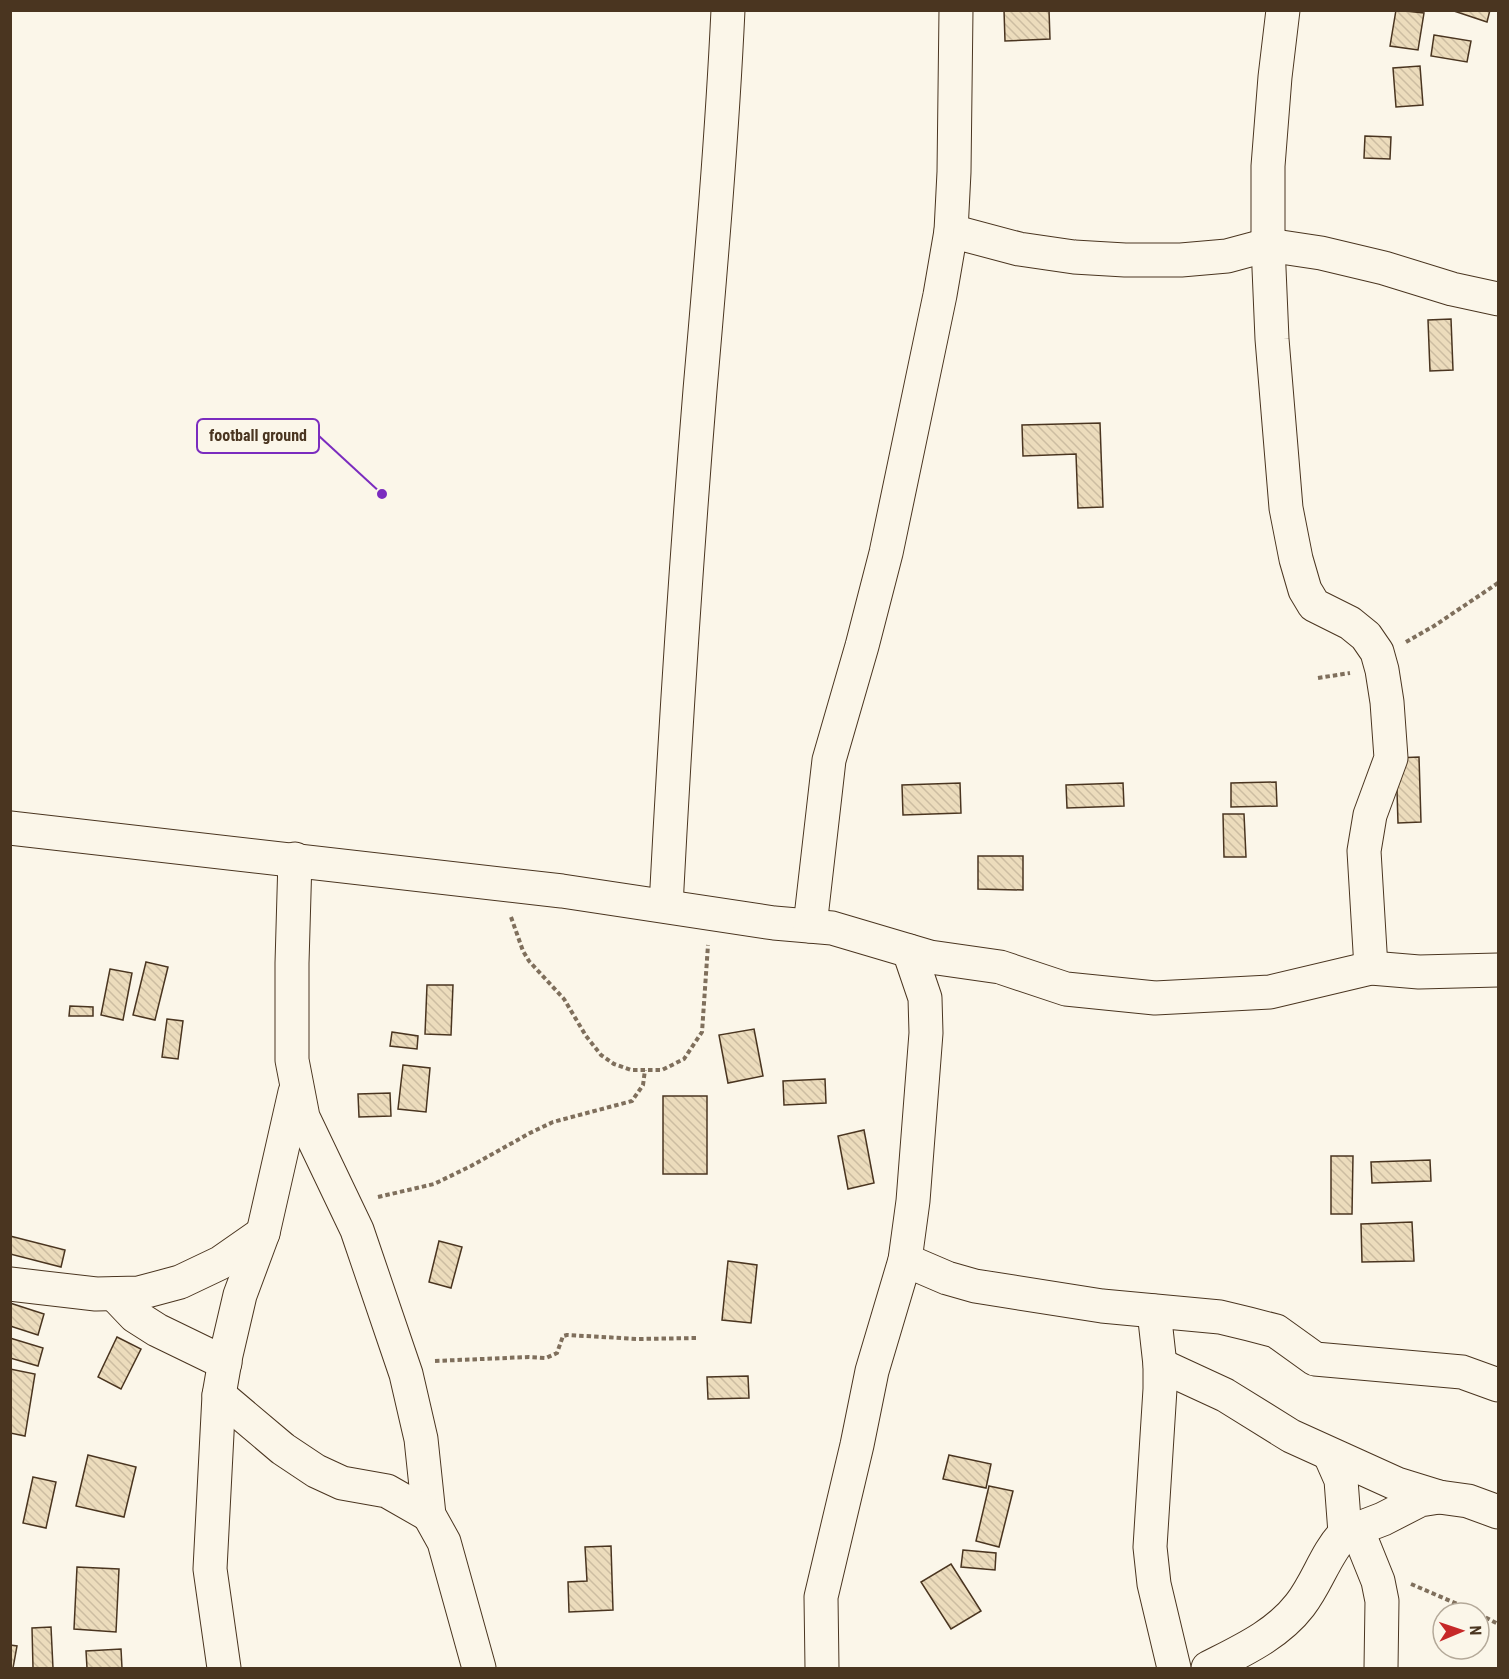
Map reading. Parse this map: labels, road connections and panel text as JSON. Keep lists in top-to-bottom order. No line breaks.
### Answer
{"places":["football ground"],"north":"right"}
